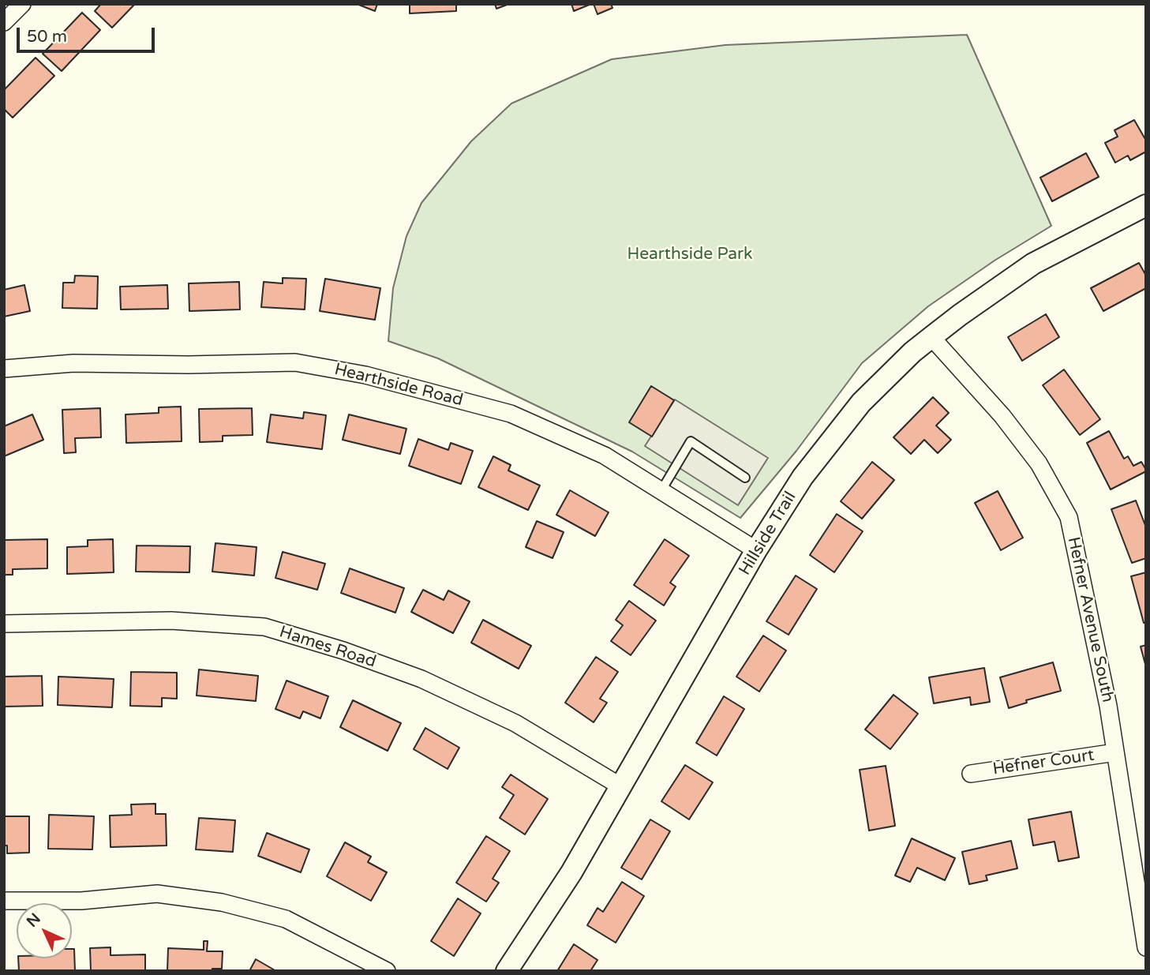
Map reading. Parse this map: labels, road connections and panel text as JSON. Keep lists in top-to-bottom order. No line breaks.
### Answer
{"streets":{"street":["Hearthside Road","Hillside Trail","Hefner Avenue South","Hames Road","Hefner Court"]},"crossings":[["Hearthside Road","Hillside Trail"],["Hillside Trail","Hefner Avenue South"],["Hillside Trail","Hames Road"],["Hefner Avenue South","Hefner Court"]],"parks":["Hearthside Park"],"scale_bar":"50 m","north":"top left"}
